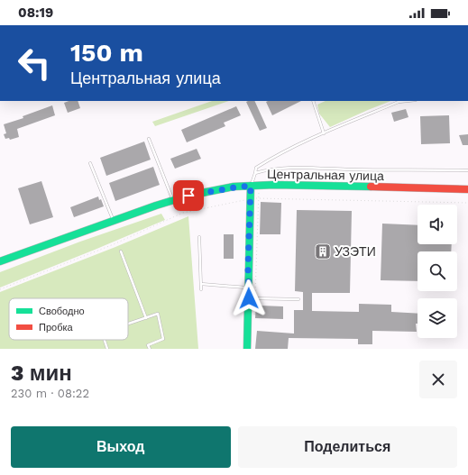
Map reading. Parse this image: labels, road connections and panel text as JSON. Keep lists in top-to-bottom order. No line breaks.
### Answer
{"streets":{"main road":["Центральная улица"]},"places":{"building":["УЗЭТИ"]},"legend":["Свободно","Пробка"],"page":{"status":"08:19","turn":["150 m","Центральная улица"],"heading":["3 мин","230 m · 08:22"],"buttons":["Выход","Поделиться"]}}
